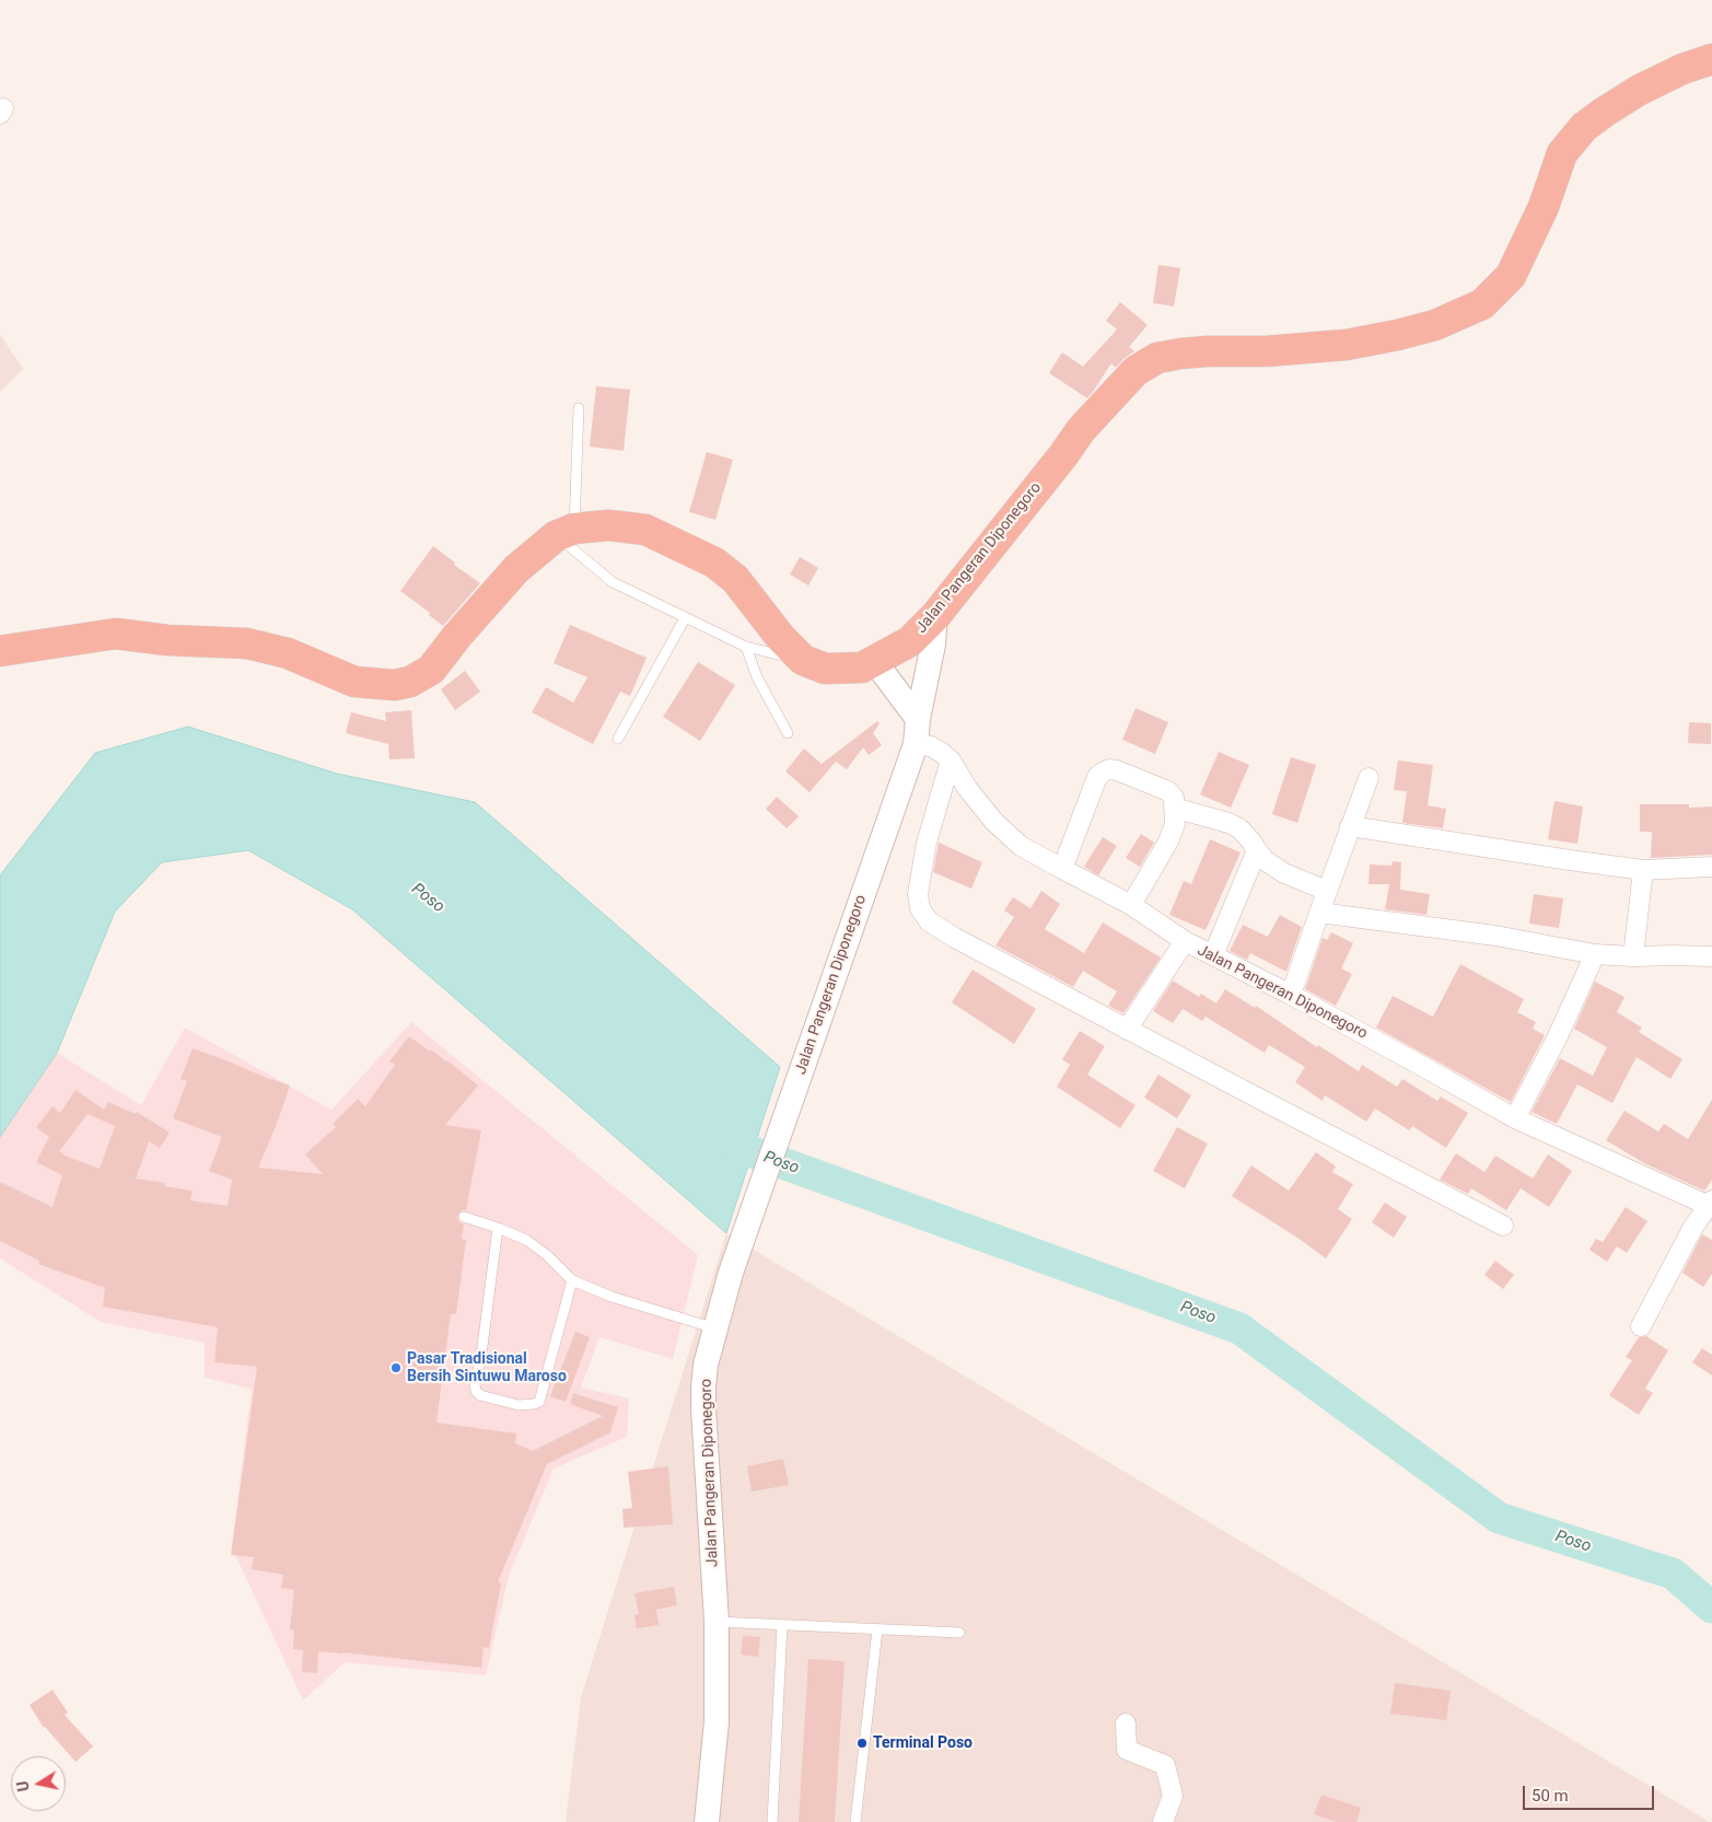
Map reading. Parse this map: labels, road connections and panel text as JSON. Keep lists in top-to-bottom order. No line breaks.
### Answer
{"streets":{"highway":["Jalan Pangeran Diponegoro"]},"water":["Poso"],"places":["Pasar Tradisional Bersih Sintuwu Maroso","Terminal Poso"],"scale_bar":"50 m","north":"left"}
